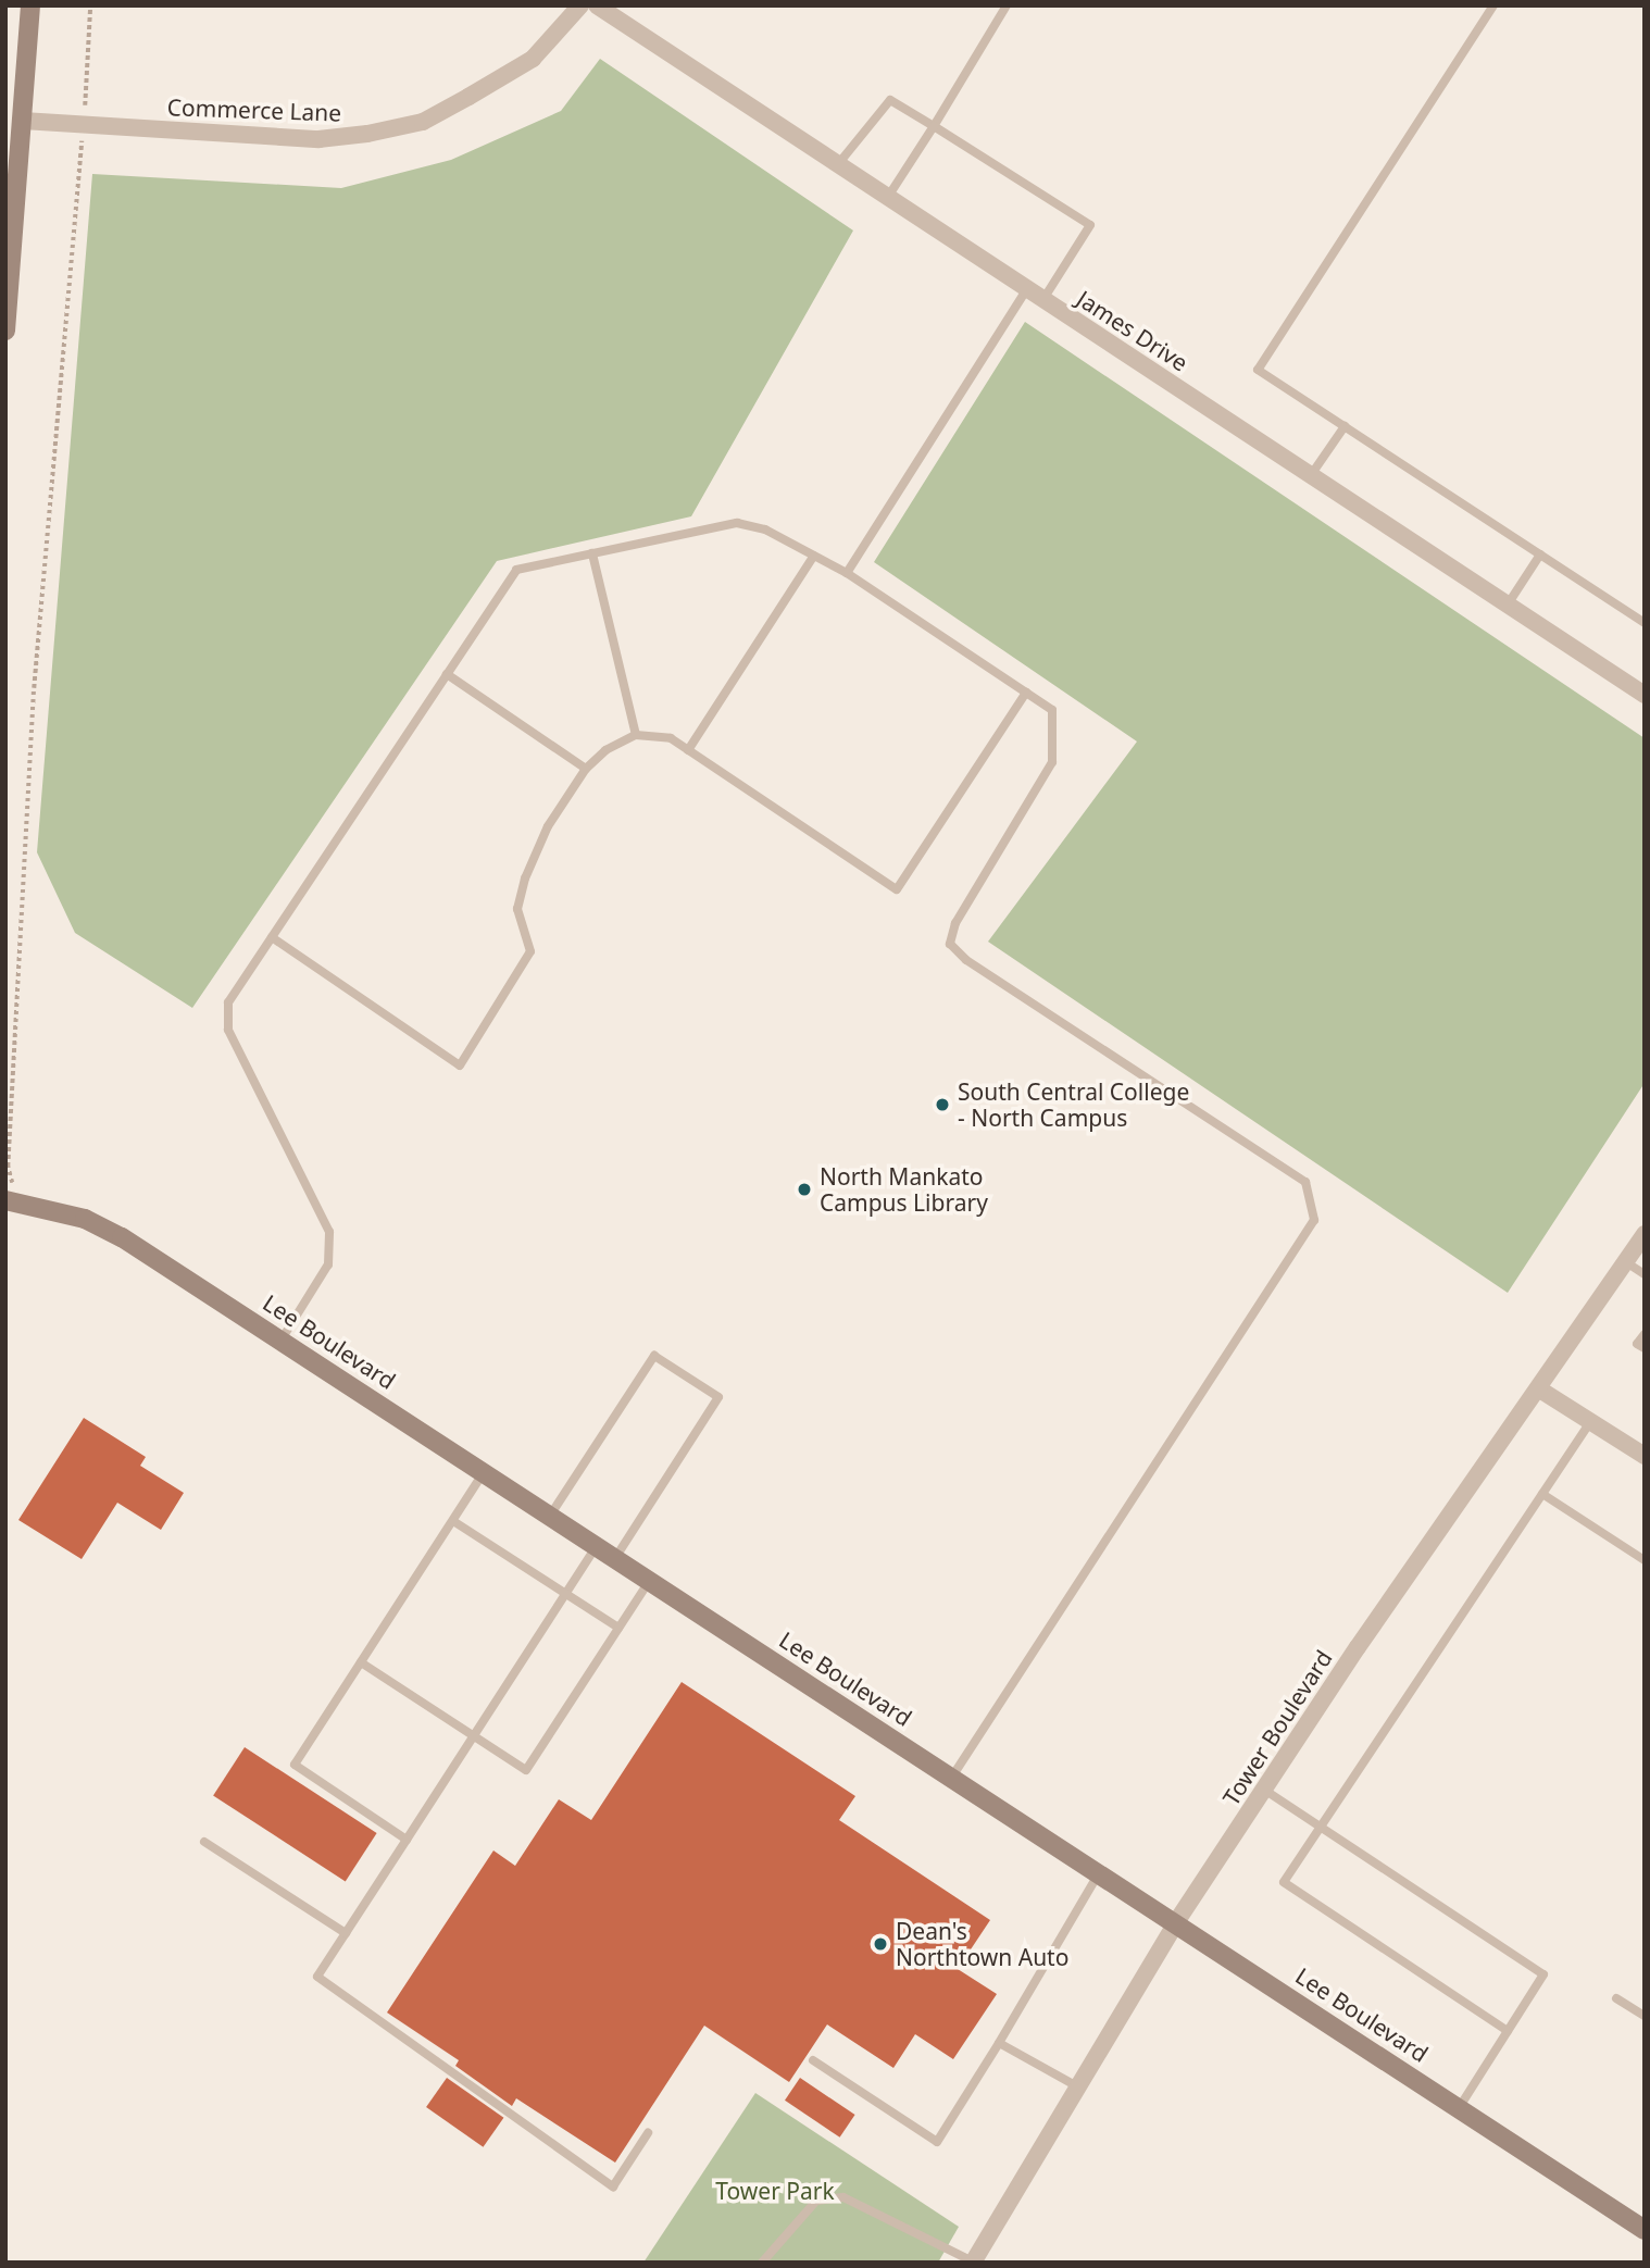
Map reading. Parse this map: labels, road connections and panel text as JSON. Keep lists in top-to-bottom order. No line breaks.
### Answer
{"streets":{"street":["Commerce Lane","James Drive","Lee Boulevard","Tower Boulevard"]},"crossings":[["Lee Boulevard","Tower Boulevard"]],"parks":["Tower Park"],"places":["South Central College - North Campus","North Mankato Campus Library","Dean's Northtown Auto"]}
